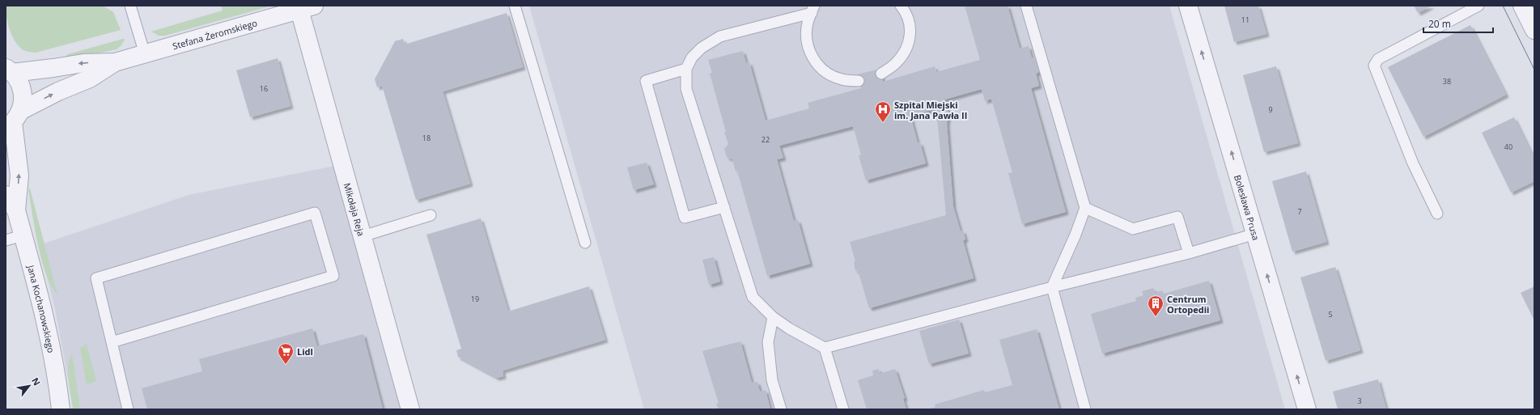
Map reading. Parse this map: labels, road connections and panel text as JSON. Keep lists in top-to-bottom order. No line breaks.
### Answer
{"streets":{"street":["Stefana Żeromskiego","Bolesława Prusa","Mikołaja Reja","Jana Kochanowskiego"]},"crossings":[["Stefana Żeromskiego","Mikołaja Reja"],["Stefana Żeromskiego","Jana Kochanowskiego"]],"one_way":["Bolesława Prusa"],"places":{"hospital":["Szpital Miejski im. Jana Pawła II"],"building":["Centrum Ortopedii"],"supermarket":["Lidl"]},"house_numbers":["11","38","16","9","18","22","40","7","19","5","3"],"scale_bar":"20 m","north":"top right"}
